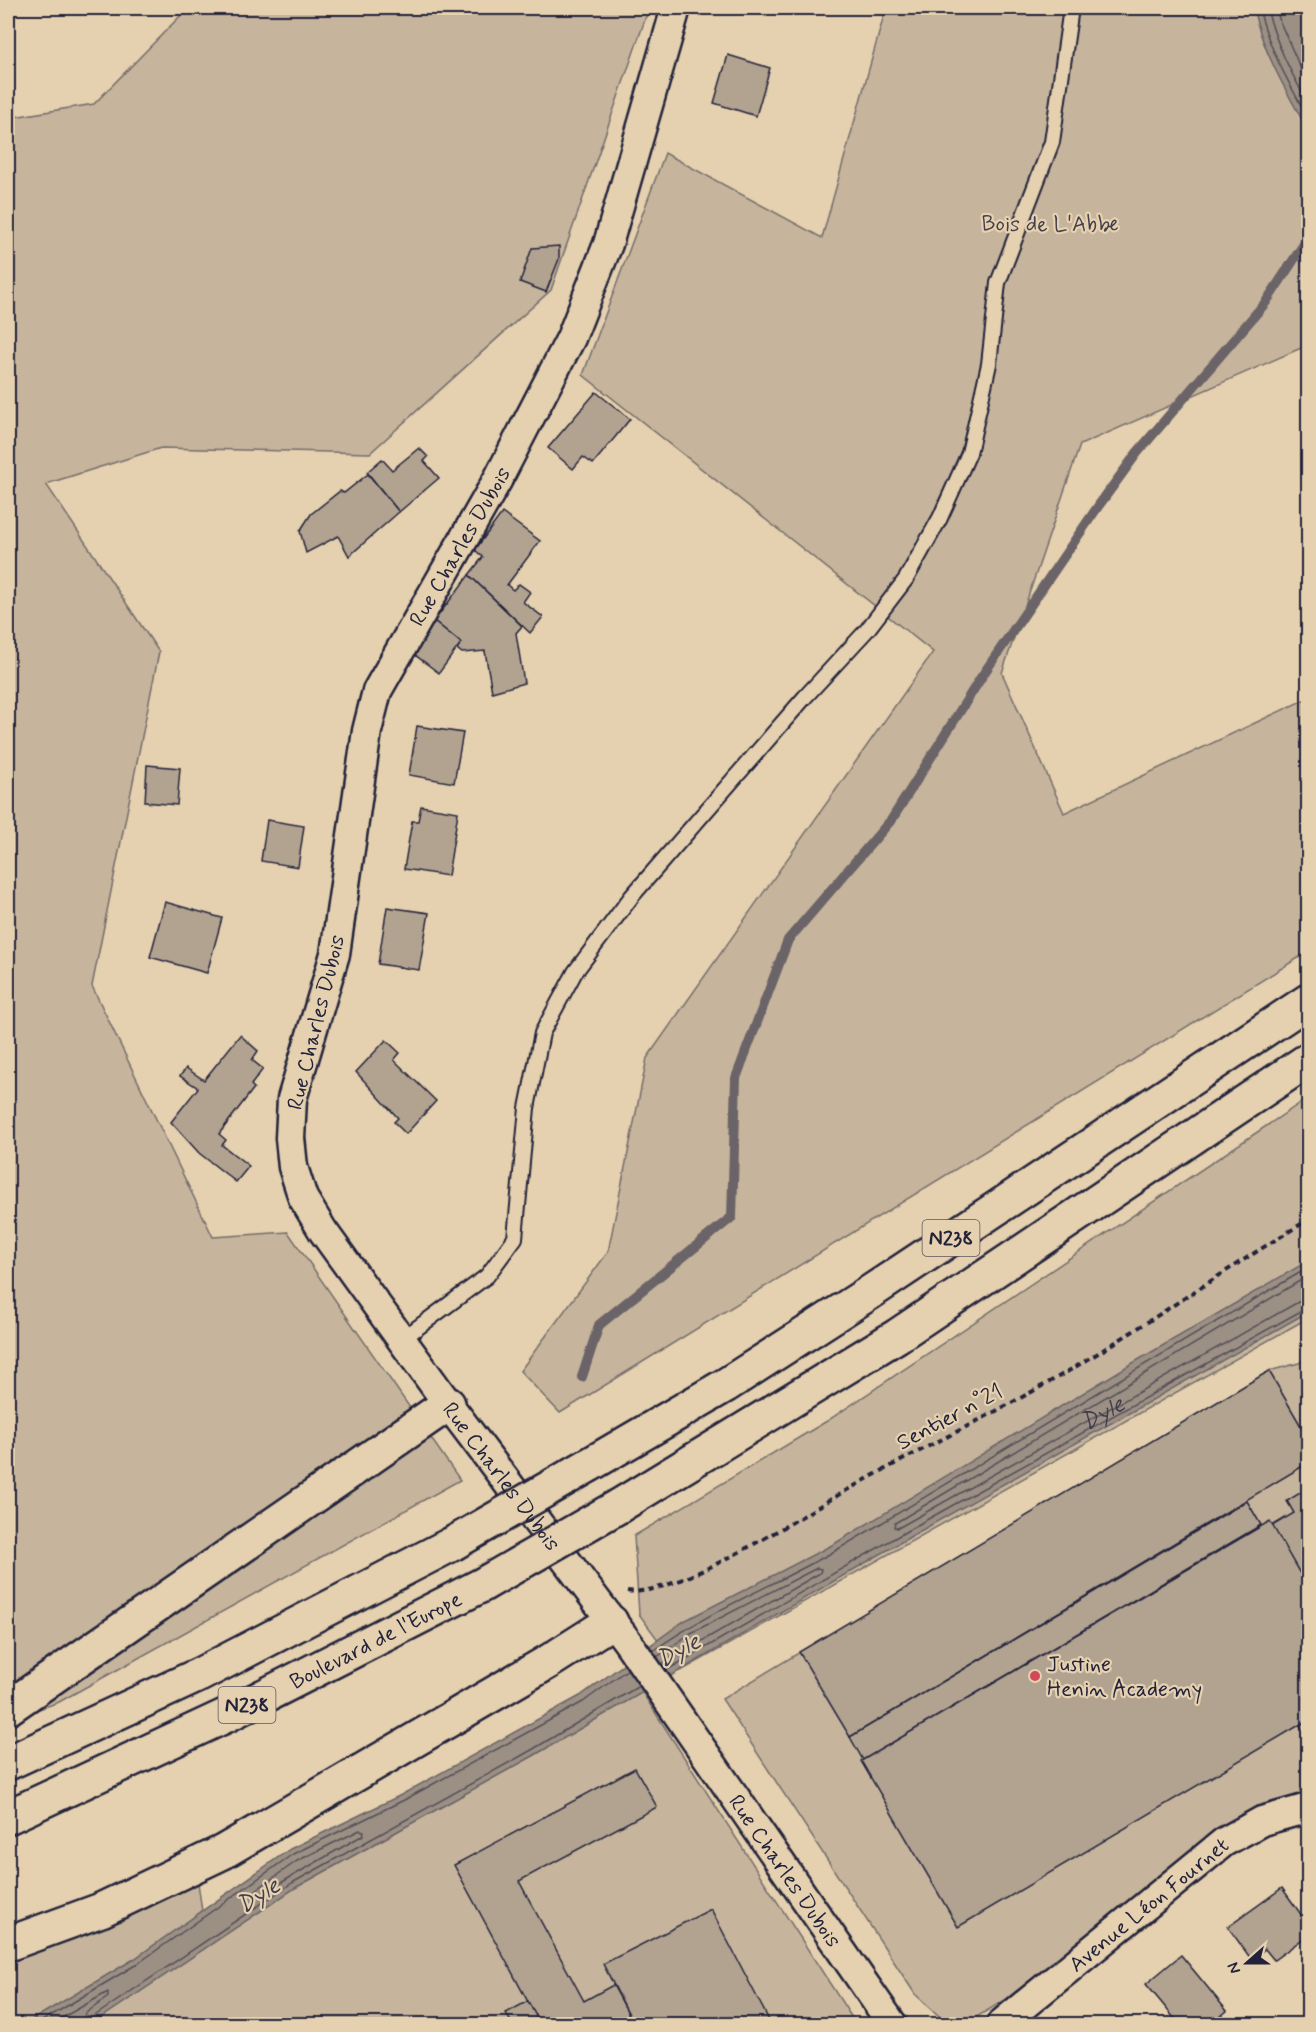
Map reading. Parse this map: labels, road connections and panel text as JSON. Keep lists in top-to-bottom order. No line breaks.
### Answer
{"streets":{"highway":["N238","Boulevard de l'Europe"],"street":["Rue Charles Dubois","Avenue Léon Fournet"],"path":["Sentier n°21"]},"crossings":[["Rue Charles Dubois","Sentier n°21"]],"water":["Dyle"],"parks":["Bois de L'Abbe"],"places":["Justine Henin Academy"],"north":"left"}
